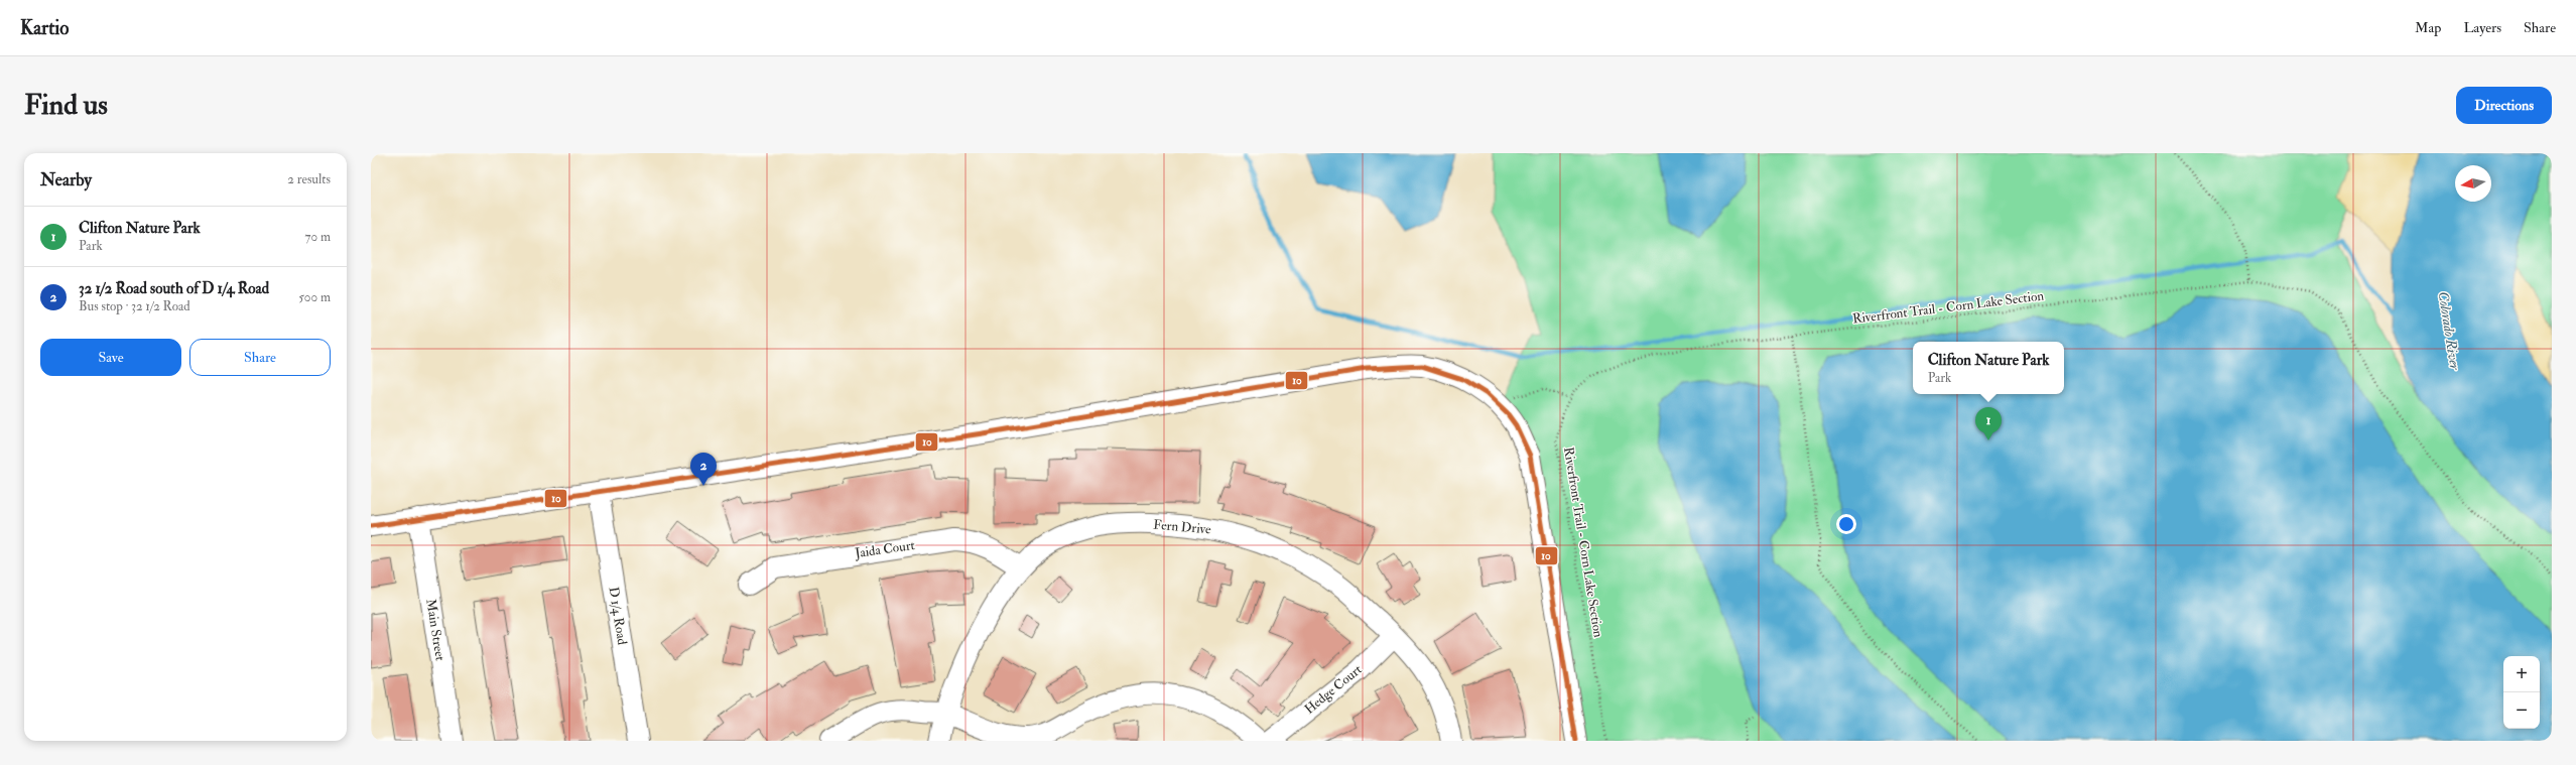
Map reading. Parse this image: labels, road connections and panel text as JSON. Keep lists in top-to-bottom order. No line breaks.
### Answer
{"streets":{"street":["Fern Drive","Jaida Court","D 1/4 Road","Main Street","Hedge Court"],"path":["Riverfront Trail - Corn Lake Section"]},"crossings":[["Fern Drive","Jaida Court"],["Fern Drive","Hedge Court"]],"water":["Colorado River"],"lines":["transit line 10"],"north":"left","page":{"header":"Kartio","nav":["Map","Layers","Share"],"buttons":["Directions",["Save","Share"]],"title":"Find us","heading":["Nearby","2 results"],"list":[{"mark":"1","name":"Clifton Nature Park","note":"Park","value":"70 m"},{"mark":"2","name":"32 1/2 Road south of D 1/4 Road","note":"Bus stop · 32 1/2 Road","value":"500 m"}],"popup":["Clifton Nature Park","Park"],"pins":["1","2"],"map_buttons":["+","−"]}}
